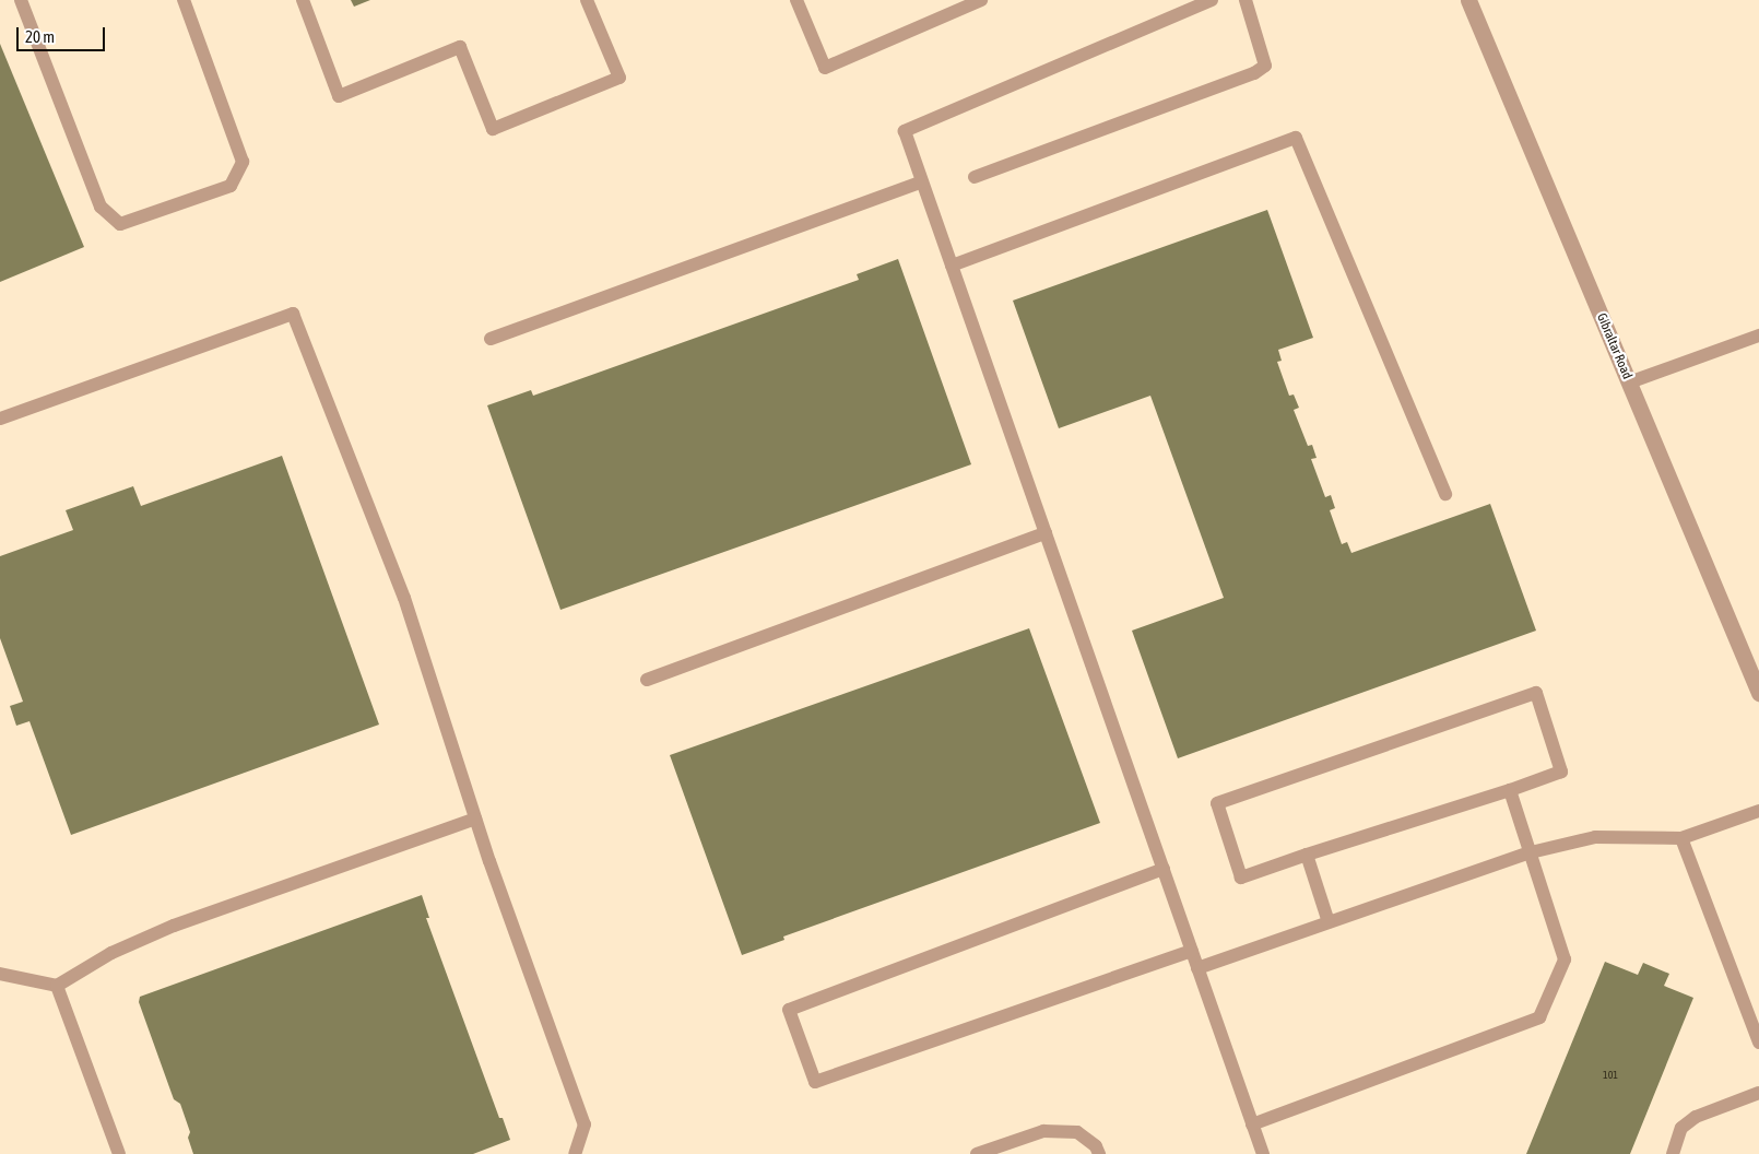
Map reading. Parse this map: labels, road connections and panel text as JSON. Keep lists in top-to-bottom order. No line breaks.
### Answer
{"streets":{"street":["Gibraltar Road"]},"house_numbers":["101"],"scale_bar":"20 m"}
